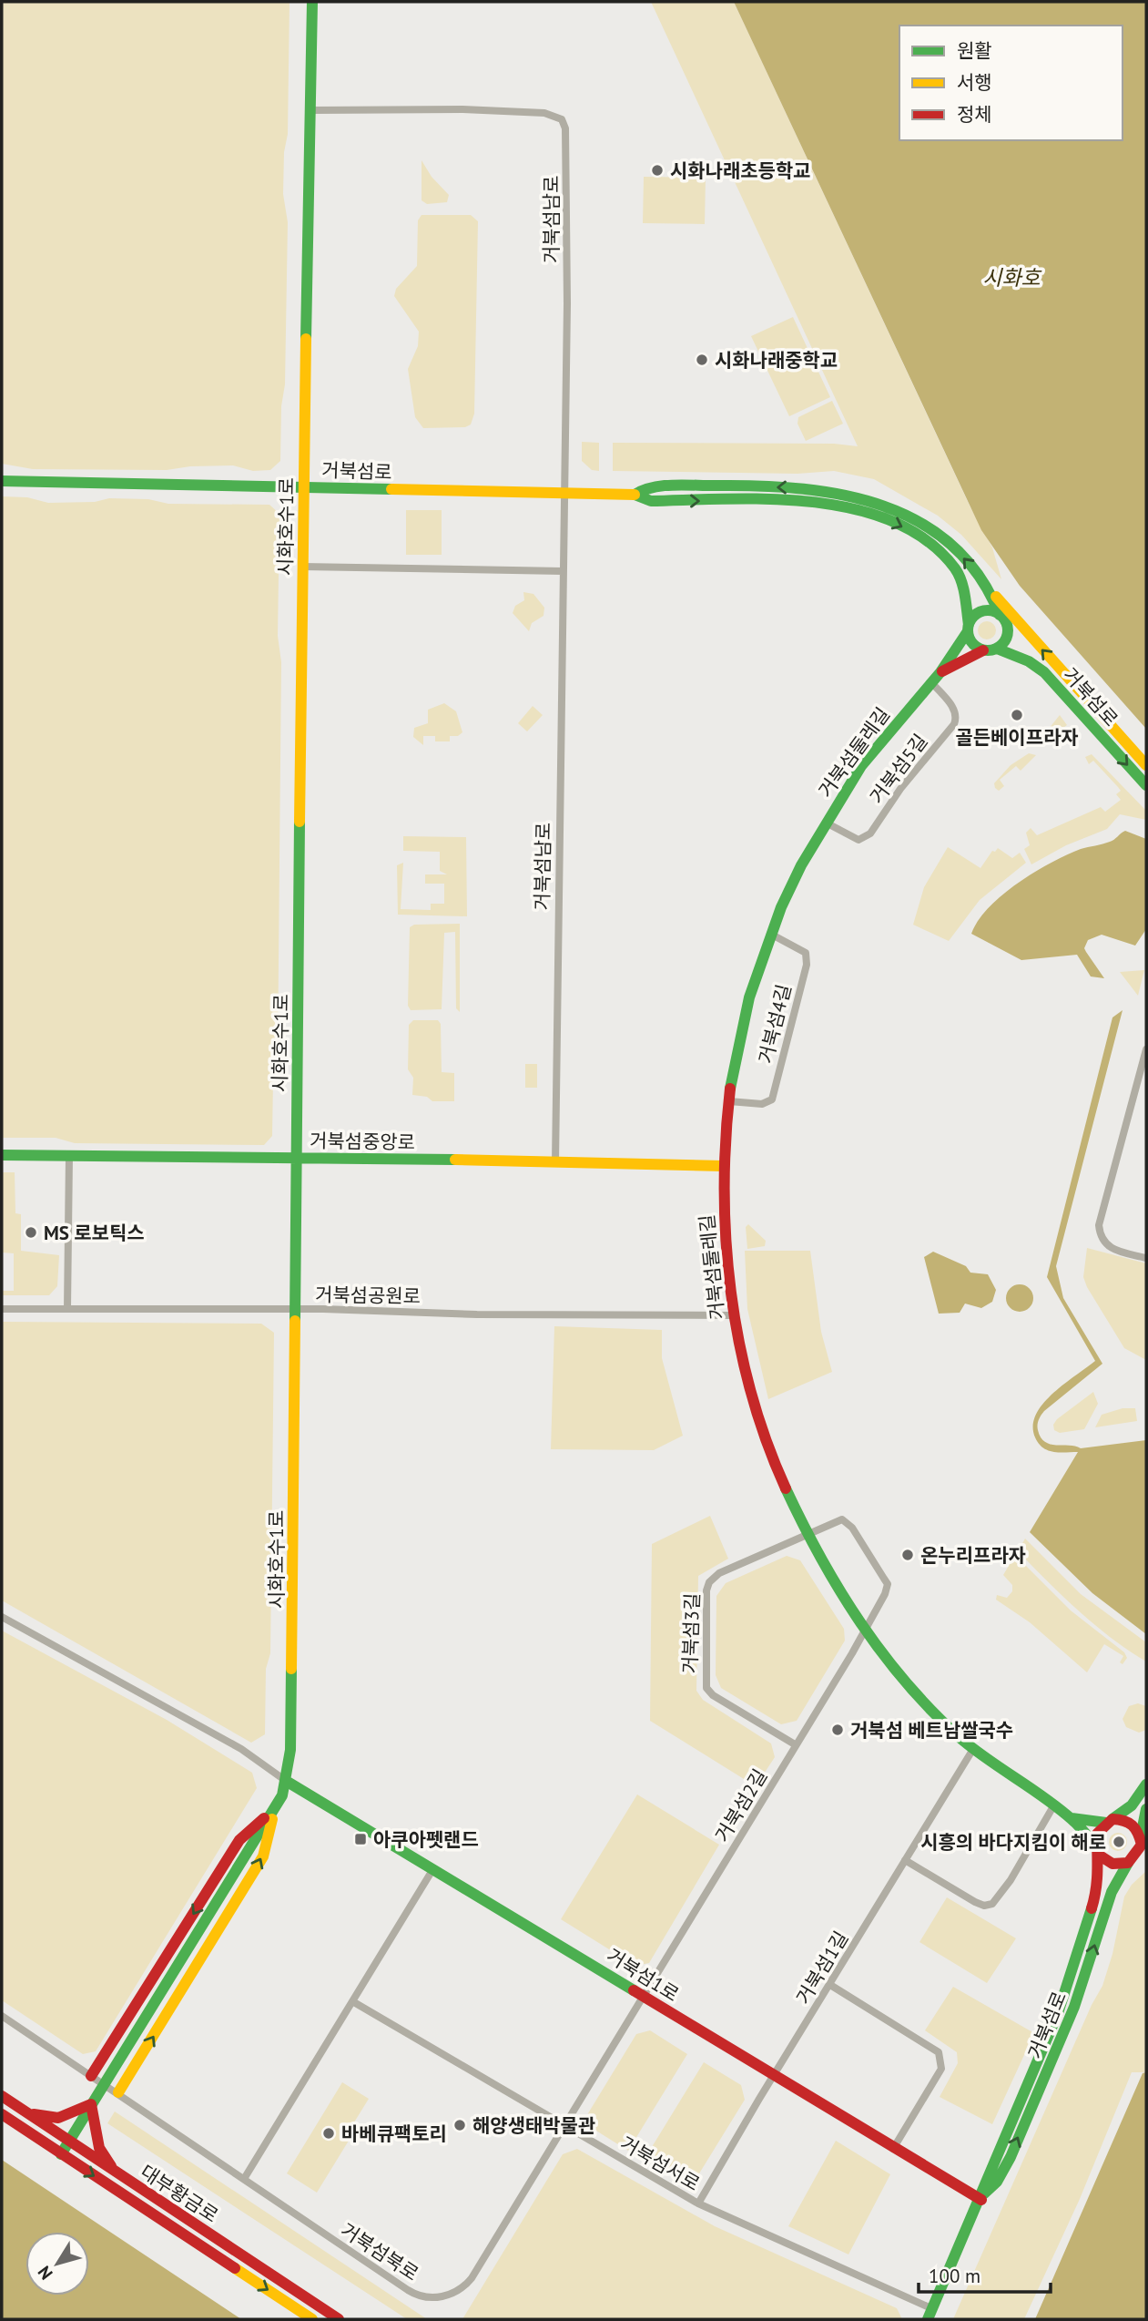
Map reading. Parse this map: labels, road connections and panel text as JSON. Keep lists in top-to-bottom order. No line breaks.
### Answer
{"streets":{"street":["거북섬남로","거북섬로","시화호수1로","거북섬둘레길","거북섬5길","거북섬4길","거북섬중앙로","거북섬공원로","거북섬3길","거북섬2길","거북섬1길","거북섬1로","거북섬서로","대부황금로","거북섬북로"]},"crossings":[["거북섬남로","거북섬로"],["거북섬남로","시화호수1로"],["거북섬남로","거북섬중앙로"],["거북섬로","시화호수1로"],["거북섬로","거북섬1로"],["거북섬로","거북섬서로"],["시화호수1로","거북섬중앙로"],["시화호수1로","거북섬공원로"],["시화호수1로","거북섬1로"],["시화호수1로","대부황금로"],["거북섬둘레길","거북섬5길"],["거북섬둘레길","거북섬4길"],["거북섬둘레길","거북섬중앙로"],["거북섬둘레길","거북섬공원로"],["거북섬둘레길","거북섬3길"],["거북섬둘레길","거북섬2길"],["거북섬둘레길","거북섬1길"],["거북섬3길","거북섬2길"],["거북섬2길","거북섬1로"],["거북섬2길","거북섬북로"],["거북섬1길","거북섬1로"],["거북섬1길","거북섬서로"],["거북섬1로","거북섬북로"],["거북섬서로","거북섬북로"]],"water":["시화호"],"places":{"other":["시화나래초등학교","시화나래중학교","골든베이프라자","MS 로보틱스","온누리프라자","거북섬 베트남쌀국수","시흥의 바다지킴이 해로","해양생태박물관","바베큐팩토리"],"transit":["아쿠아펫랜드"]},"legend":["원활","서행","정체"],"scale_bar":"100 m","north":"bottom left"}
